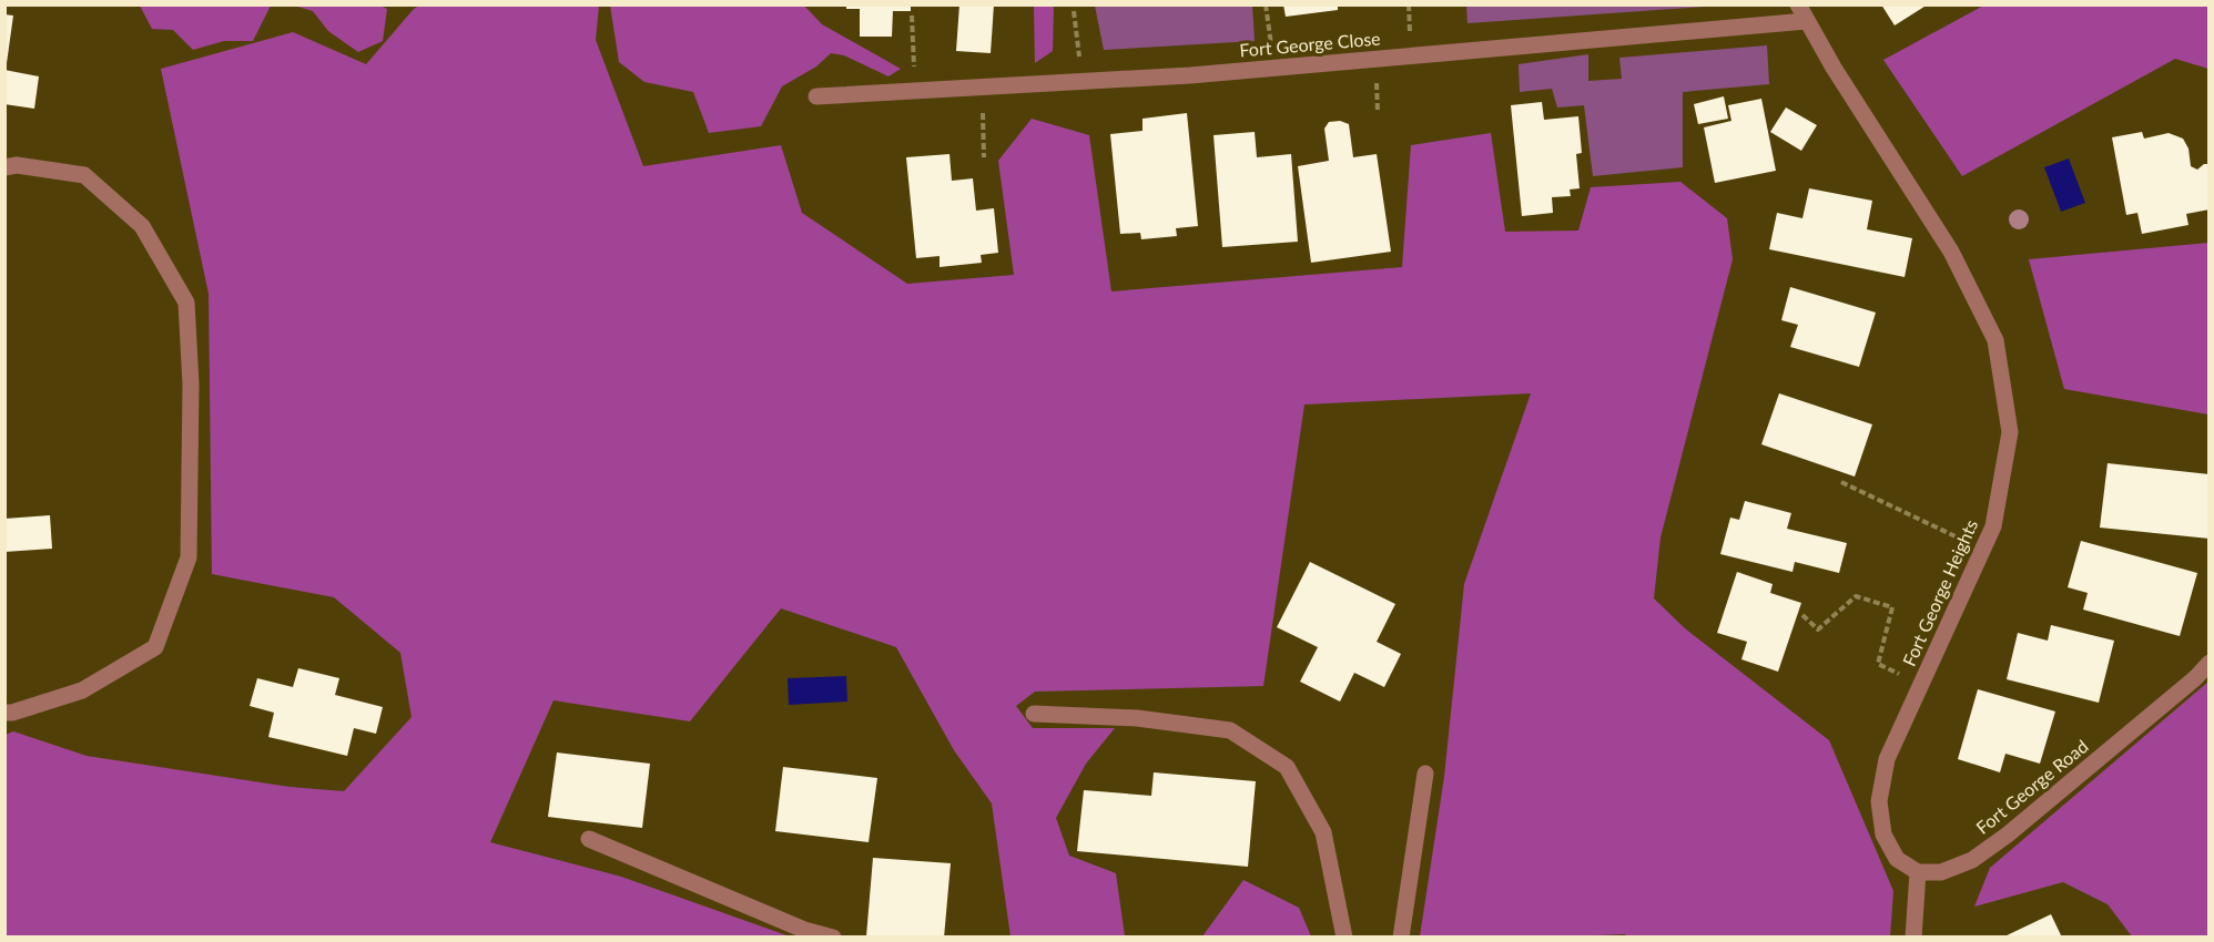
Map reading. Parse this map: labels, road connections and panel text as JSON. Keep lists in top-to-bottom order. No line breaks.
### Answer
{"streets":{"street":["Fort George Close","Fort George Heights","Fort George Road"]},"crossings":[["Fort George Close","Fort George Heights"],["Fort George Heights","Fort George Road"]]}
